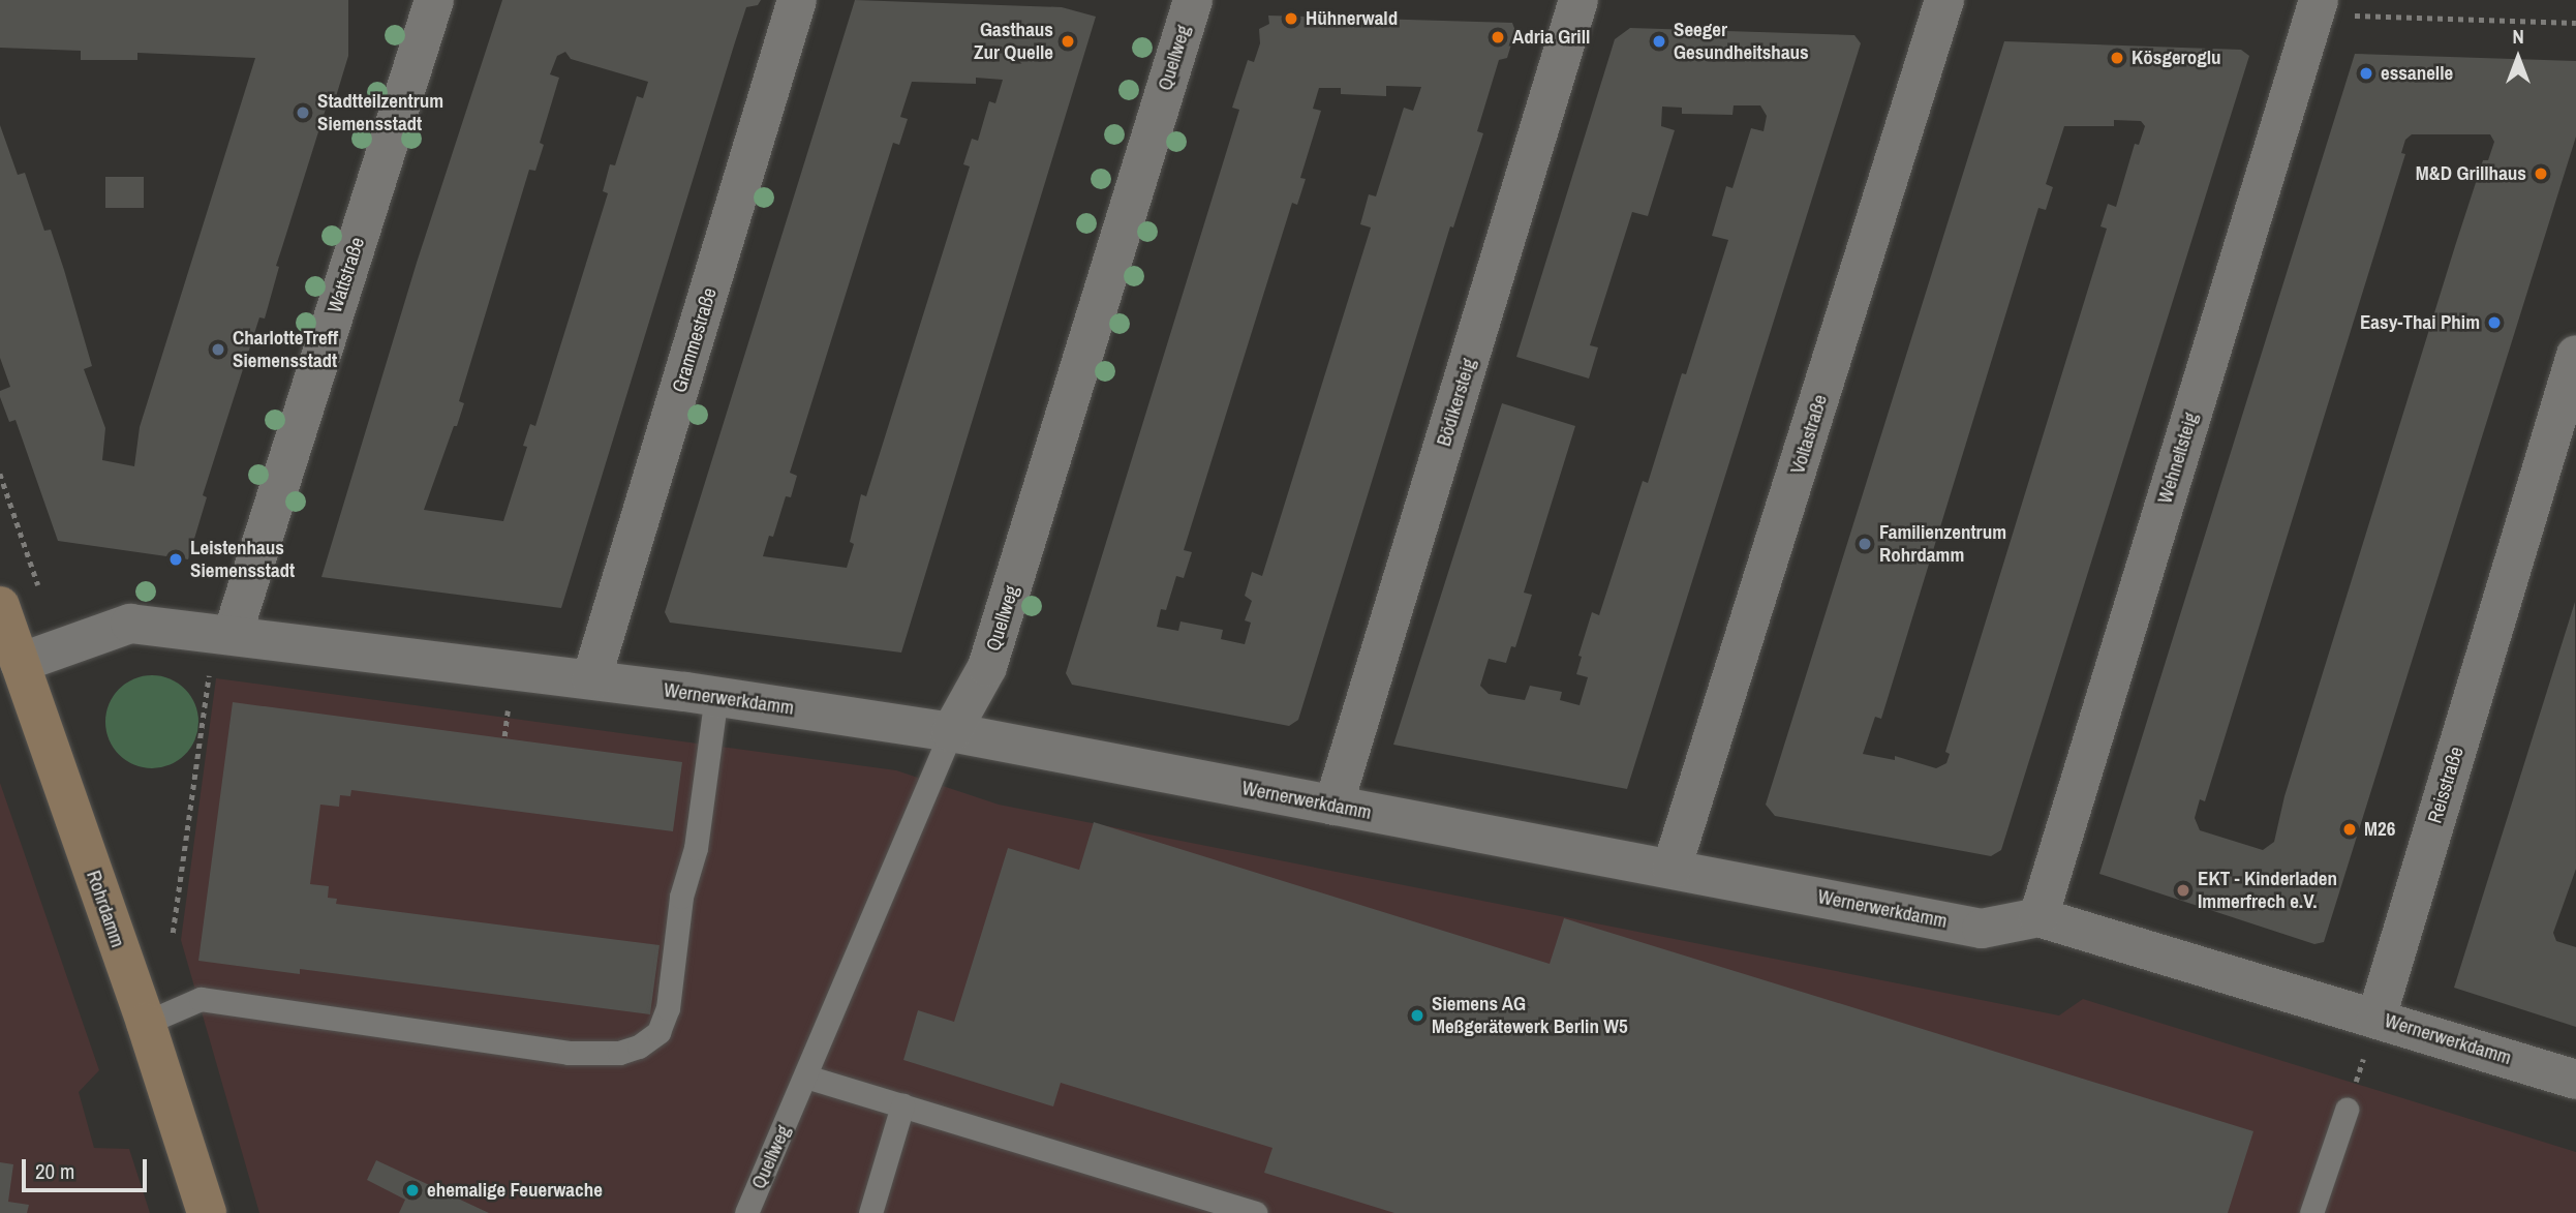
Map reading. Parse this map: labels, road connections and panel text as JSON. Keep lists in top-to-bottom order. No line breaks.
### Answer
{"streets":{"main road":["Rohrdamm"],"street":["Quellweg","Wattstraße","Grammestraße","Bödikersteig","Voltastraße","Wehneltsteig","Wernerwerkdamm","Reisstraße"]},"crossings":[["Quellweg","Wernerwerkdamm"],["Wattstraße","Wernerwerkdamm"],["Grammestraße","Wernerwerkdamm"],["Bödikersteig","Wernerwerkdamm"],["Voltastraße","Wernerwerkdamm"],["Wehneltsteig","Wernerwerkdamm"],["Wernerwerkdamm","Reisstraße"],["Wernerwerkdamm","Rohrdamm"]],"places":["Hühnerwald","Adria Grill","Gasthaus Zur Quelle","Seeger Gesundheitshaus","Kösgeroglu","essanelle","Stadtteilzentrum Siemensstadt","M&D Grillhaus","Easy-Thai Phim","CharlotteTreff Siemensstadt","Familienzentrum Rohrdamm","Leistenhaus Siemensstadt","M26","EKT - Kinderladen Immerfrech e.V.","Siemens AG Meßgerätewerk Berlin W5","ehemalige Feuerwache"],"scale_bar":"20 m","north":"top"}
